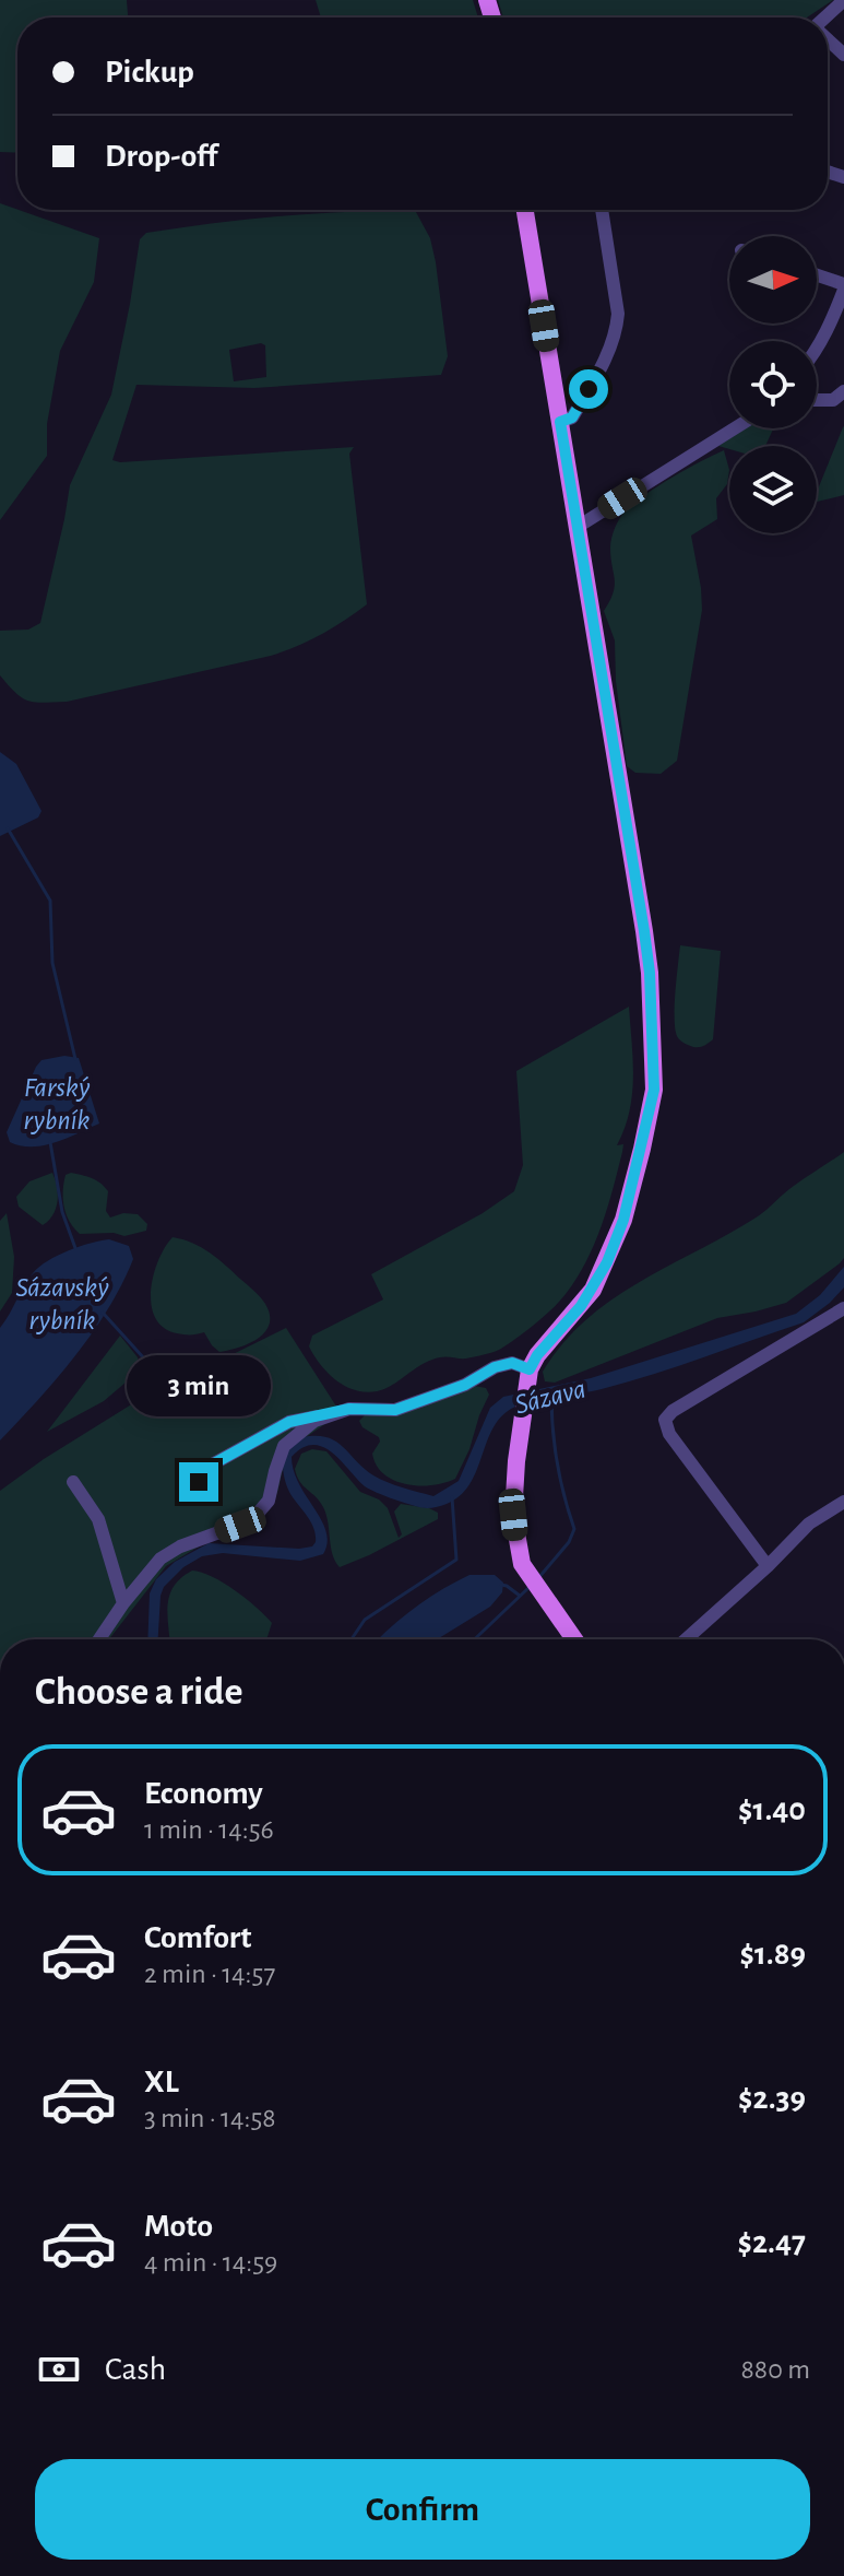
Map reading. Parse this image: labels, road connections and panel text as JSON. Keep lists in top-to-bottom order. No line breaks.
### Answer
{"water":["Farský rybník","Sázavský rybník","Sázava"],"north":"right","page":{"banner":["Pickup","Drop-off"],"bubble":"3 min","heading":"Choose a ride","list":[{"name":"Economy","note":"1 min · 14:56","value":"$1.40"},{"name":"Comfort","note":"2 min · 14:57","value":"$1.89"},{"name":"XL","note":"3 min · 14:58","value":"$2.39"},{"name":"Moto","note":"4 min · 14:59","value":"$2.47"}],"pay":["Cash","880 m"],"buttons":"Confirm"}}
